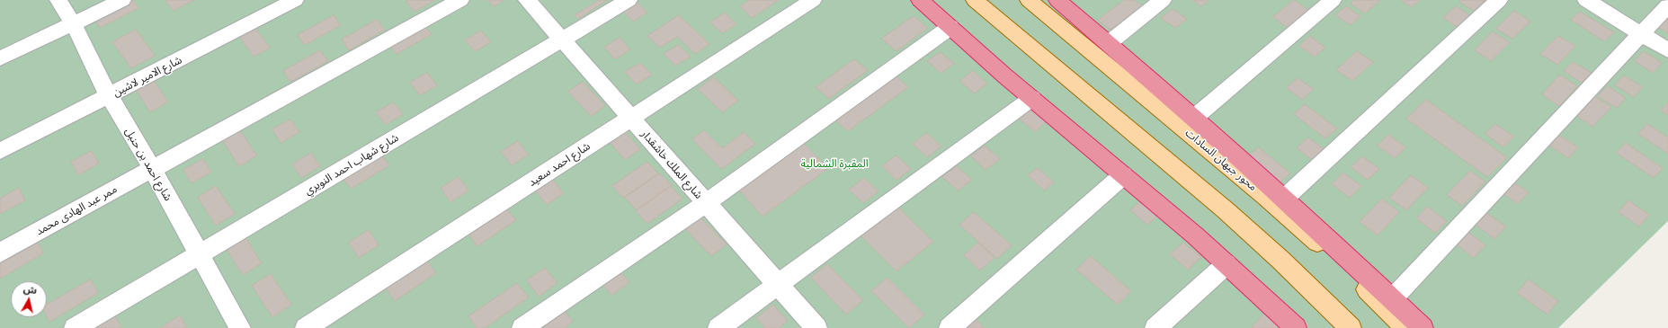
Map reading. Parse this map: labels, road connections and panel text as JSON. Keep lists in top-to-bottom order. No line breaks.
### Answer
{"streets":{"main road":["محور جيهان السادات"],"street":["شارع الامير لاشين","شارع احمد بن حنبل","شارع شهاب احمد النويري","شارع احمد سعيد","شارع الملك خاشقدار","ممر عبد الهادى محمد"]},"crossings":[["شارع الامير لاشين","شارع احمد بن حنبل"],["شارع احمد بن حنبل","شارع شهاب احمد النويري"],["شارع احمد بن حنبل","ممر عبد الهادى محمد"],["شارع شهاب احمد النويري","شارع الملك خاشقدار"],["شارع احمد سعيد","شارع الملك خاشقدار"]],"parks":["المقبرة الشمالية"],"north":"top"}
